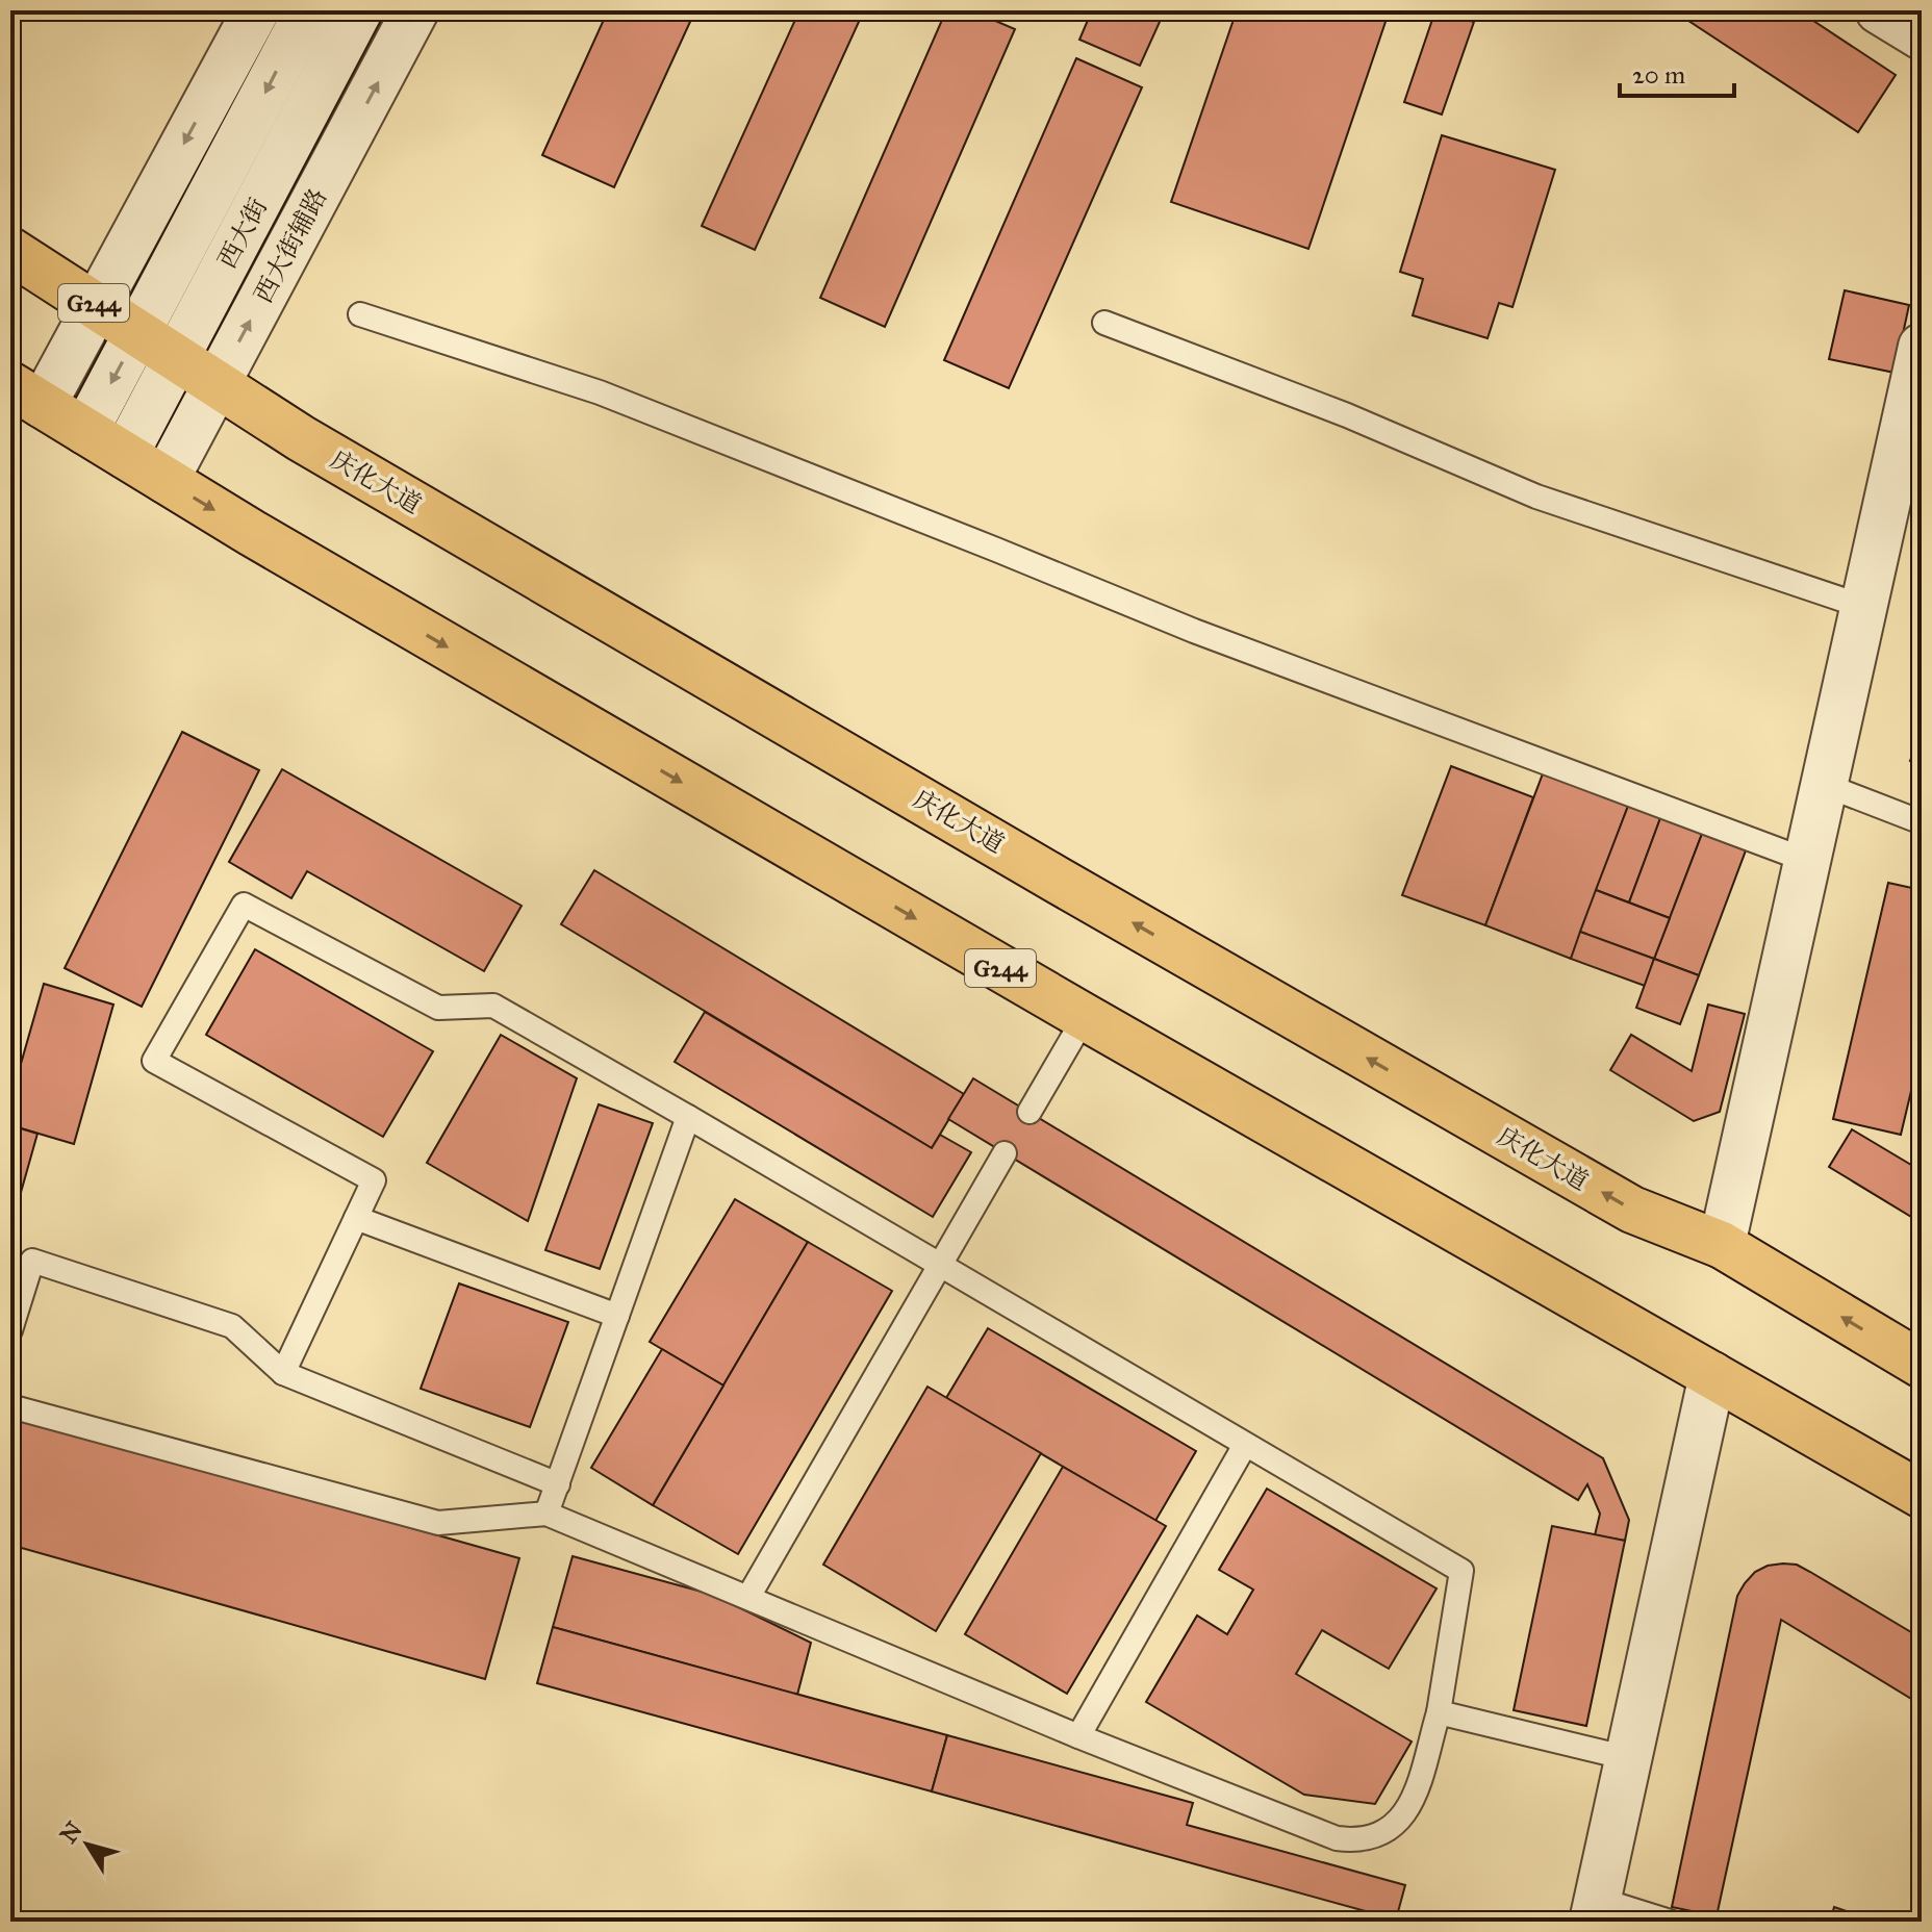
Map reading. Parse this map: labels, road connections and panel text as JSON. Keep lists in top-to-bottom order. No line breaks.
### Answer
{"streets":{"highway":["G244","庆化大道"],"street":["西大街","西大街辅路"]},"crossings":[["西大街","G244"],["西大街","庆化大道"],["西大街辅路","G244"],["西大街辅路","庆化大道"]],"scale_bar":"20 m","north":"top left"}
